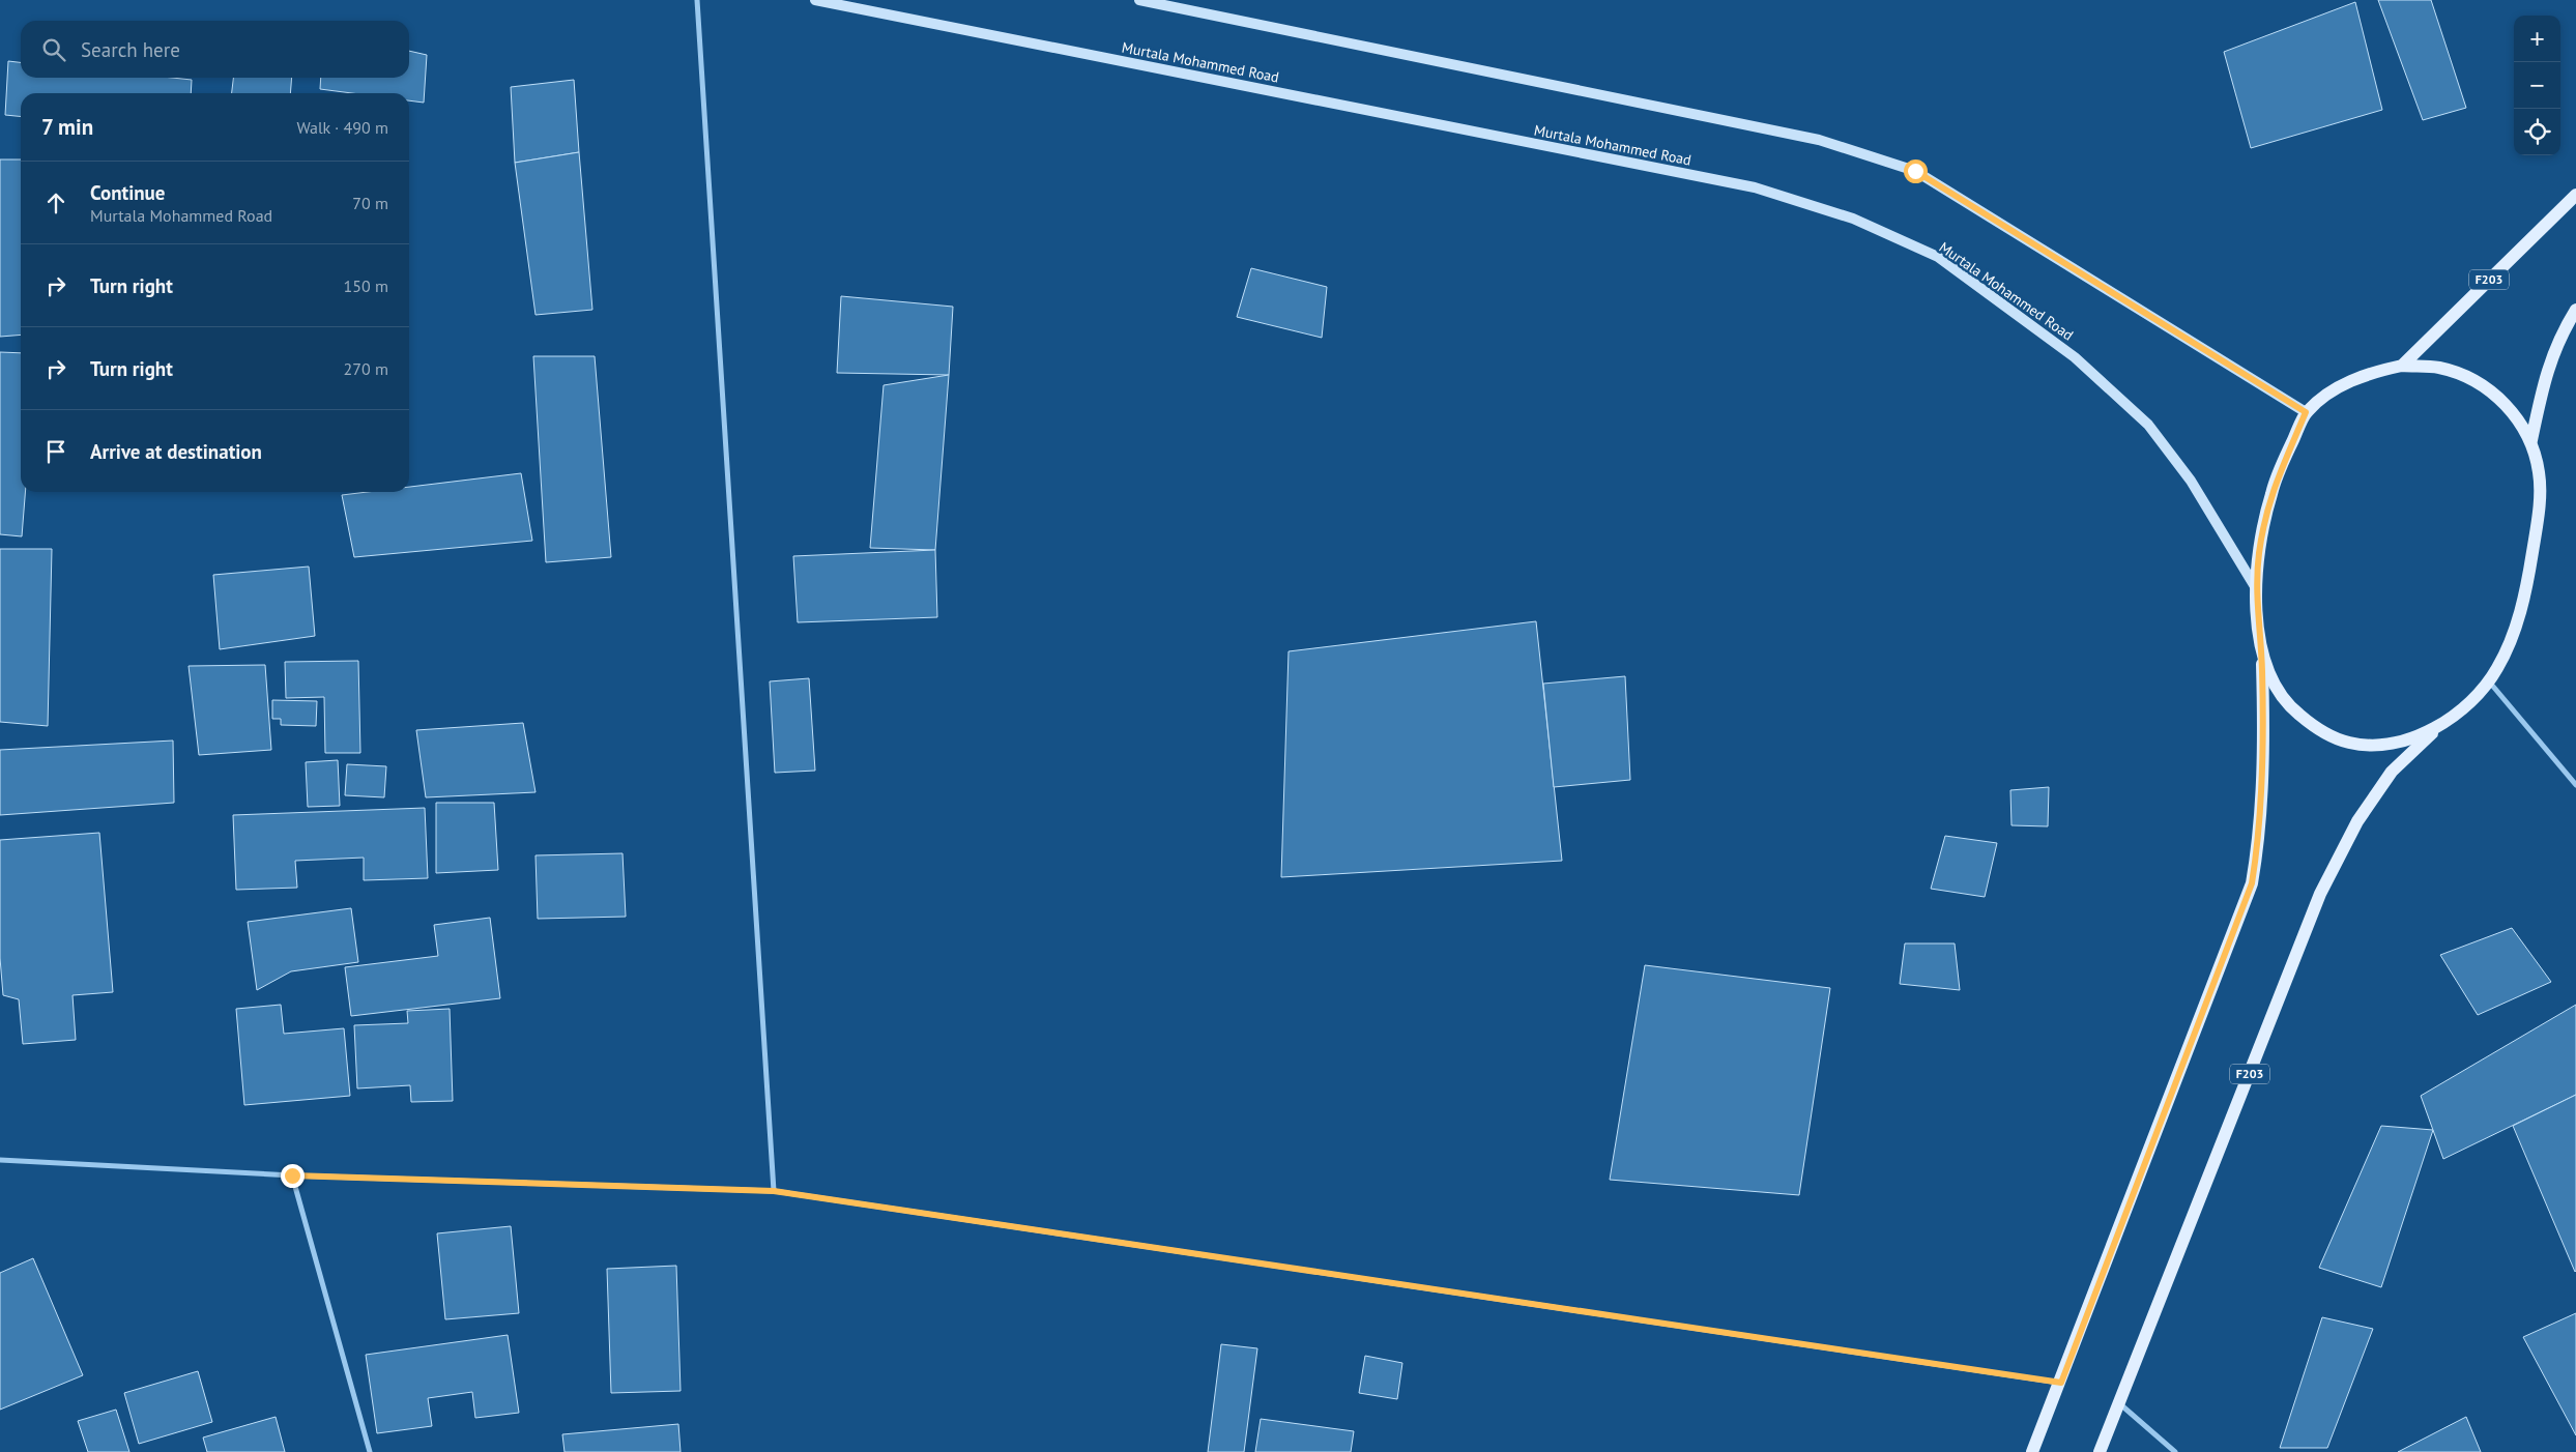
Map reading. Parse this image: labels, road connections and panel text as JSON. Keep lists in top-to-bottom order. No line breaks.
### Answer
{"streets":{"main road":["Murtala Mohammed Road","F203"]},"page":{"map_buttons":["+","−"],"search":"Search here","heading":["7 min","Walk · 490 m"],"list":[["Continue","Murtala Mohammed Road","70 m"],["Turn right","150 m"],["Turn right","270 m"],"Arrive at destination"]}}
